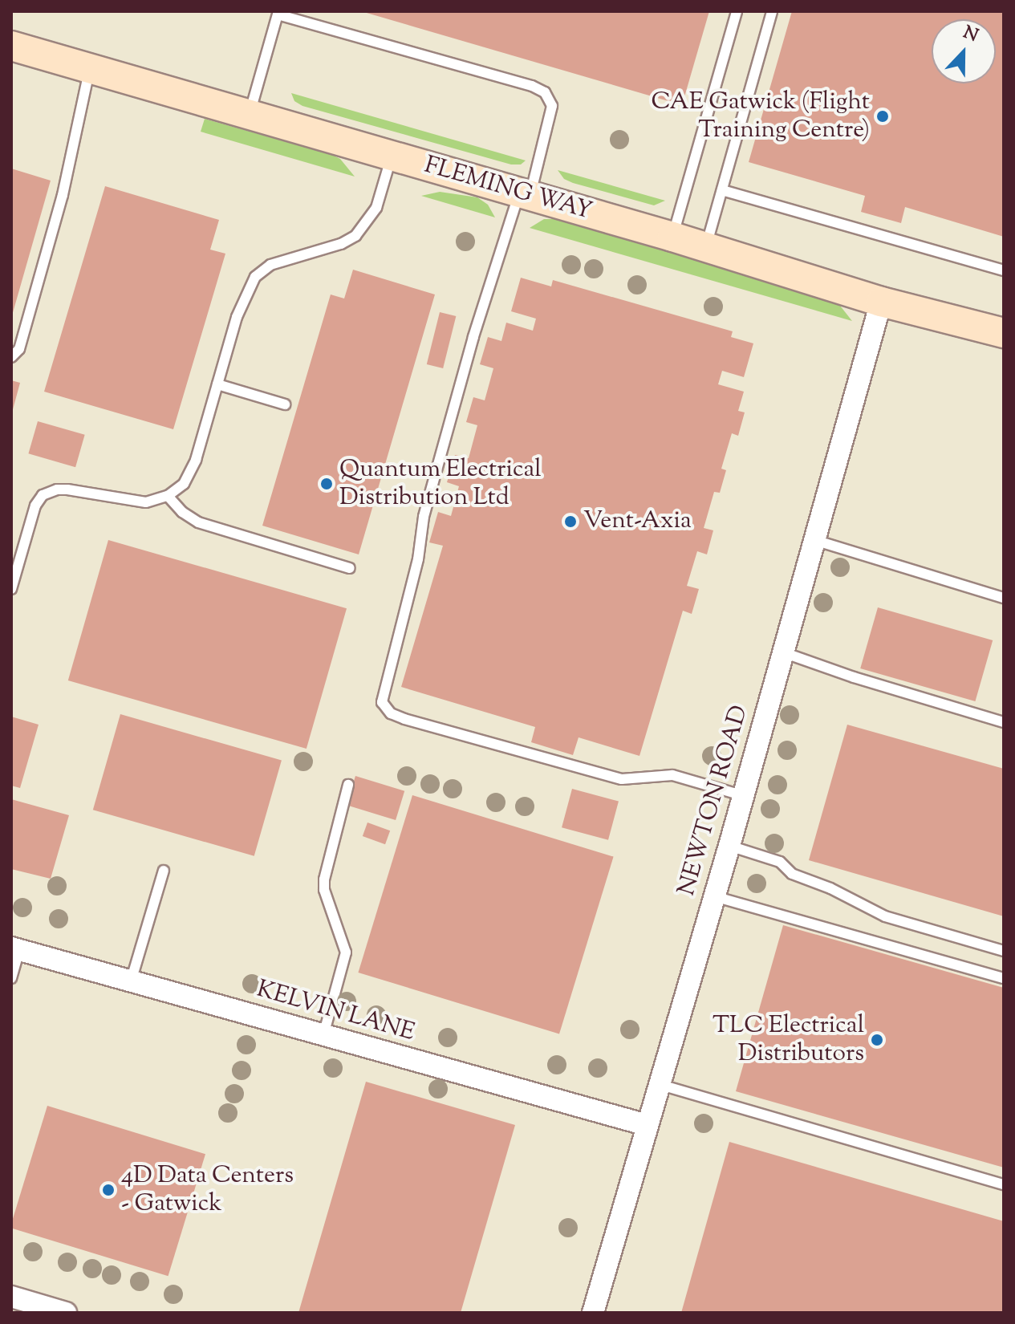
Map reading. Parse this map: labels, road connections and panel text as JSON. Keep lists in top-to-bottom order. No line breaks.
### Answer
{"streets":{"street":["FLEMING WAY","NEWTON ROAD","KELVIN LANE"]},"crossings":[["FLEMING WAY","NEWTON ROAD"],["NEWTON ROAD","KELVIN LANE"]],"places":["CAE Gatwick (Flight Training Centre)","Quantum Electrical Distribution Ltd","Vent-Axia","TLC Electrical Distributors","4D Data Centers - Gatwick"],"north":"top"}
